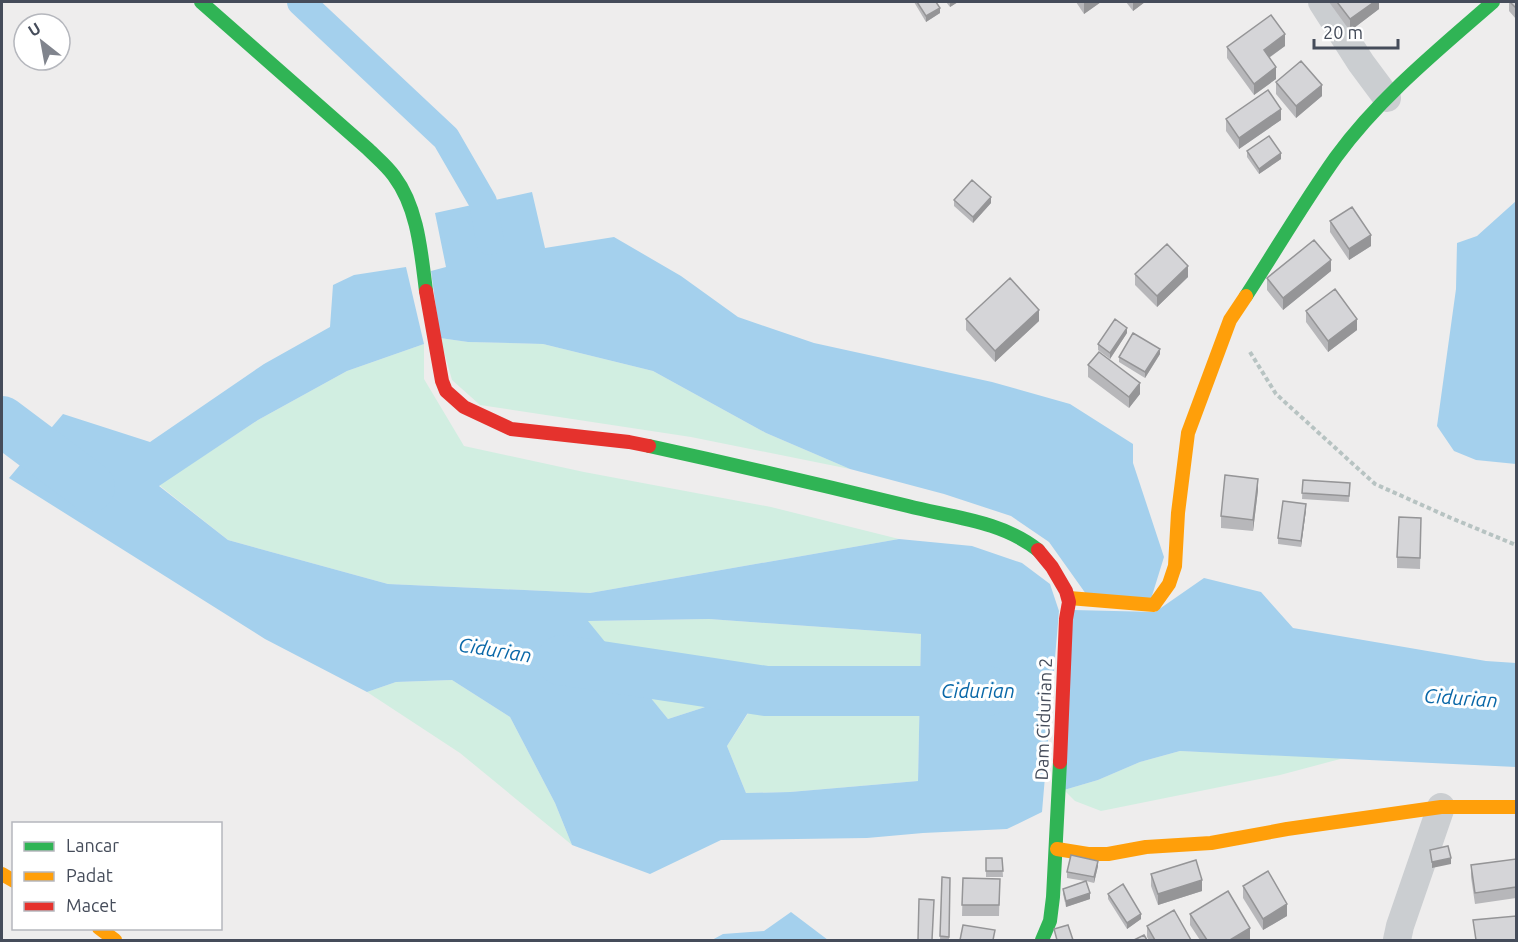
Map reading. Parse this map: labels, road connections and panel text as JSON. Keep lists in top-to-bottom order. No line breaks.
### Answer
{"streets":{"street":["Dam Cidurian 2"]},"water":["Cidurian"],"legend":["Lancar","Padat","Macet"],"scale_bar":"20 m","north":"top left"}
